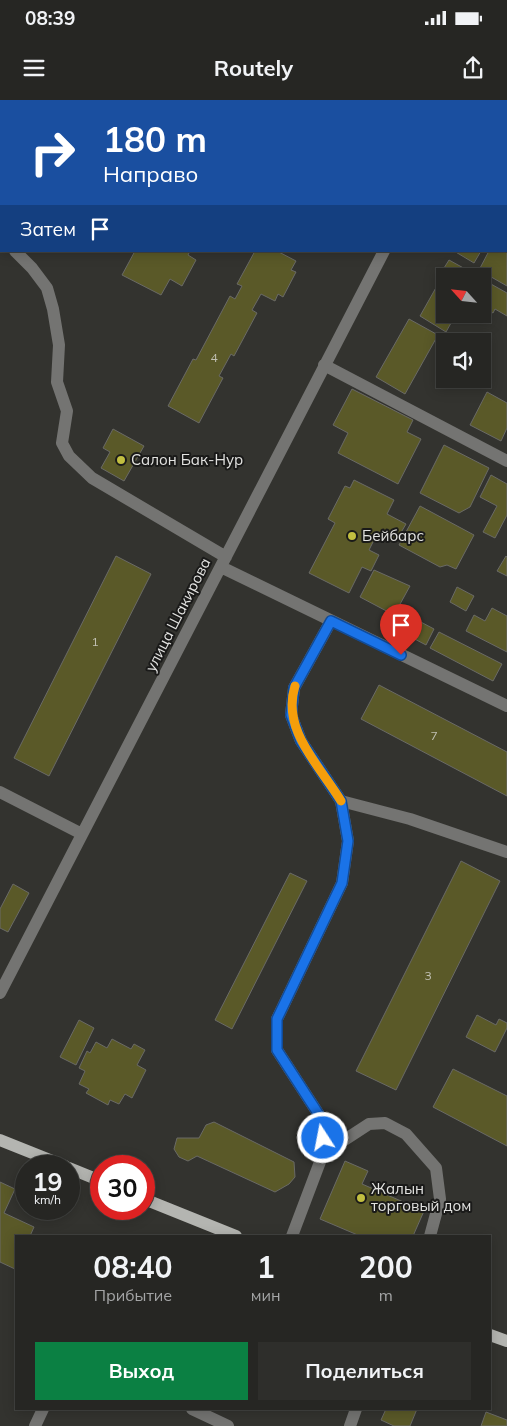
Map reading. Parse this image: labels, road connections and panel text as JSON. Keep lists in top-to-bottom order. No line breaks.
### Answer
{"streets":{"street":["улица Шакирова"]},"places":["Салон Бак-Нур","Бейбарс","Жалын торговый дом"],"house_numbers":["4","1","7","3"],"north":"top left","page":{"status":"08:39","header":"Routely","turn":["180 m","Направо"],"then":"Затем","speed":"19 km/h","limit":"30","eta":["08:40","Прибытие","1","мин","200","m"],"buttons":["Выход","Поделиться"]}}
